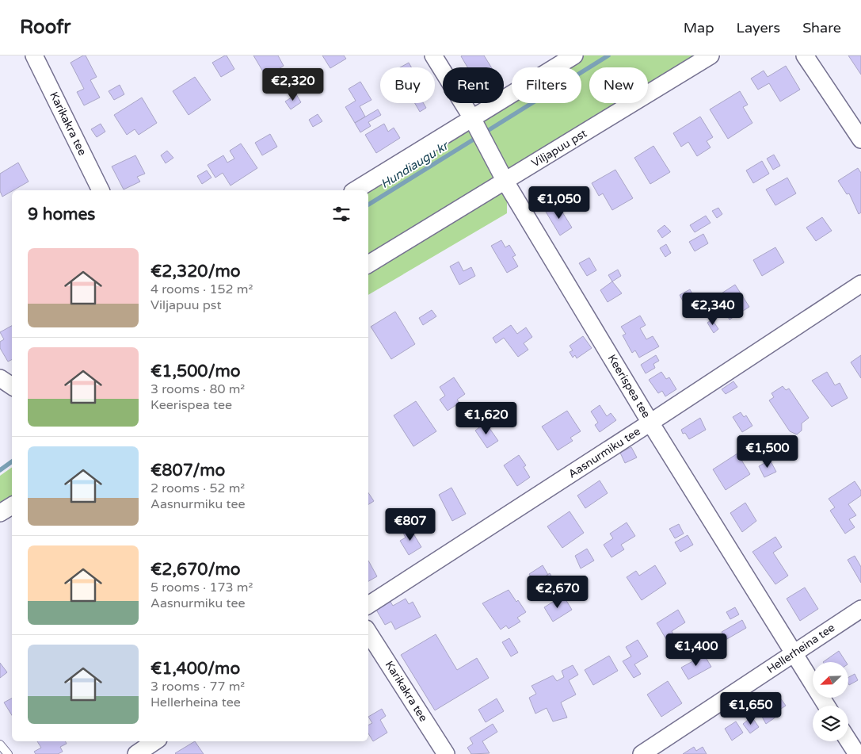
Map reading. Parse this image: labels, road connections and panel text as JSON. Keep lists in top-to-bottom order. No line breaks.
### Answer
{"streets":{"street":["Karikakra tee","Viljapuu pst","Keerispea tee","Aasnurmiku tee","Hellerheina tee"]},"crossings":[["Viljapuu pst","Keerispea tee"],["Keerispea tee","Aasnurmiku tee"],["Keerispea tee","Hellerheina tee"]],"water":["Hundiaugu kr"],"north":"bottom left","page":{"header":"Roofr","nav":["Map","Layers","Share"],"chip":["Buy","Rent","Filters","New"],"price":["€2,320","€1,050","€2,340","€1,620","€1,500","€807","€2,670","€1,400","€1,650"],"heading":"9 homes","list":[{"name":"€2,320/mo","note":"4 rooms · 152 m² · Viljapuu pst"},{"name":"€1,500/mo","note":"3 rooms · 80 m² · Keerispea tee"},{"name":"€807/mo","note":"2 rooms · 52 m² · Aasnurmiku tee"},{"name":"€2,670/mo","note":"5 rooms · 173 m² · Aasnurmiku tee"},{"name":"€1,400/mo","note":"3 rooms · 77 m² · Hellerheina tee"}]}}
